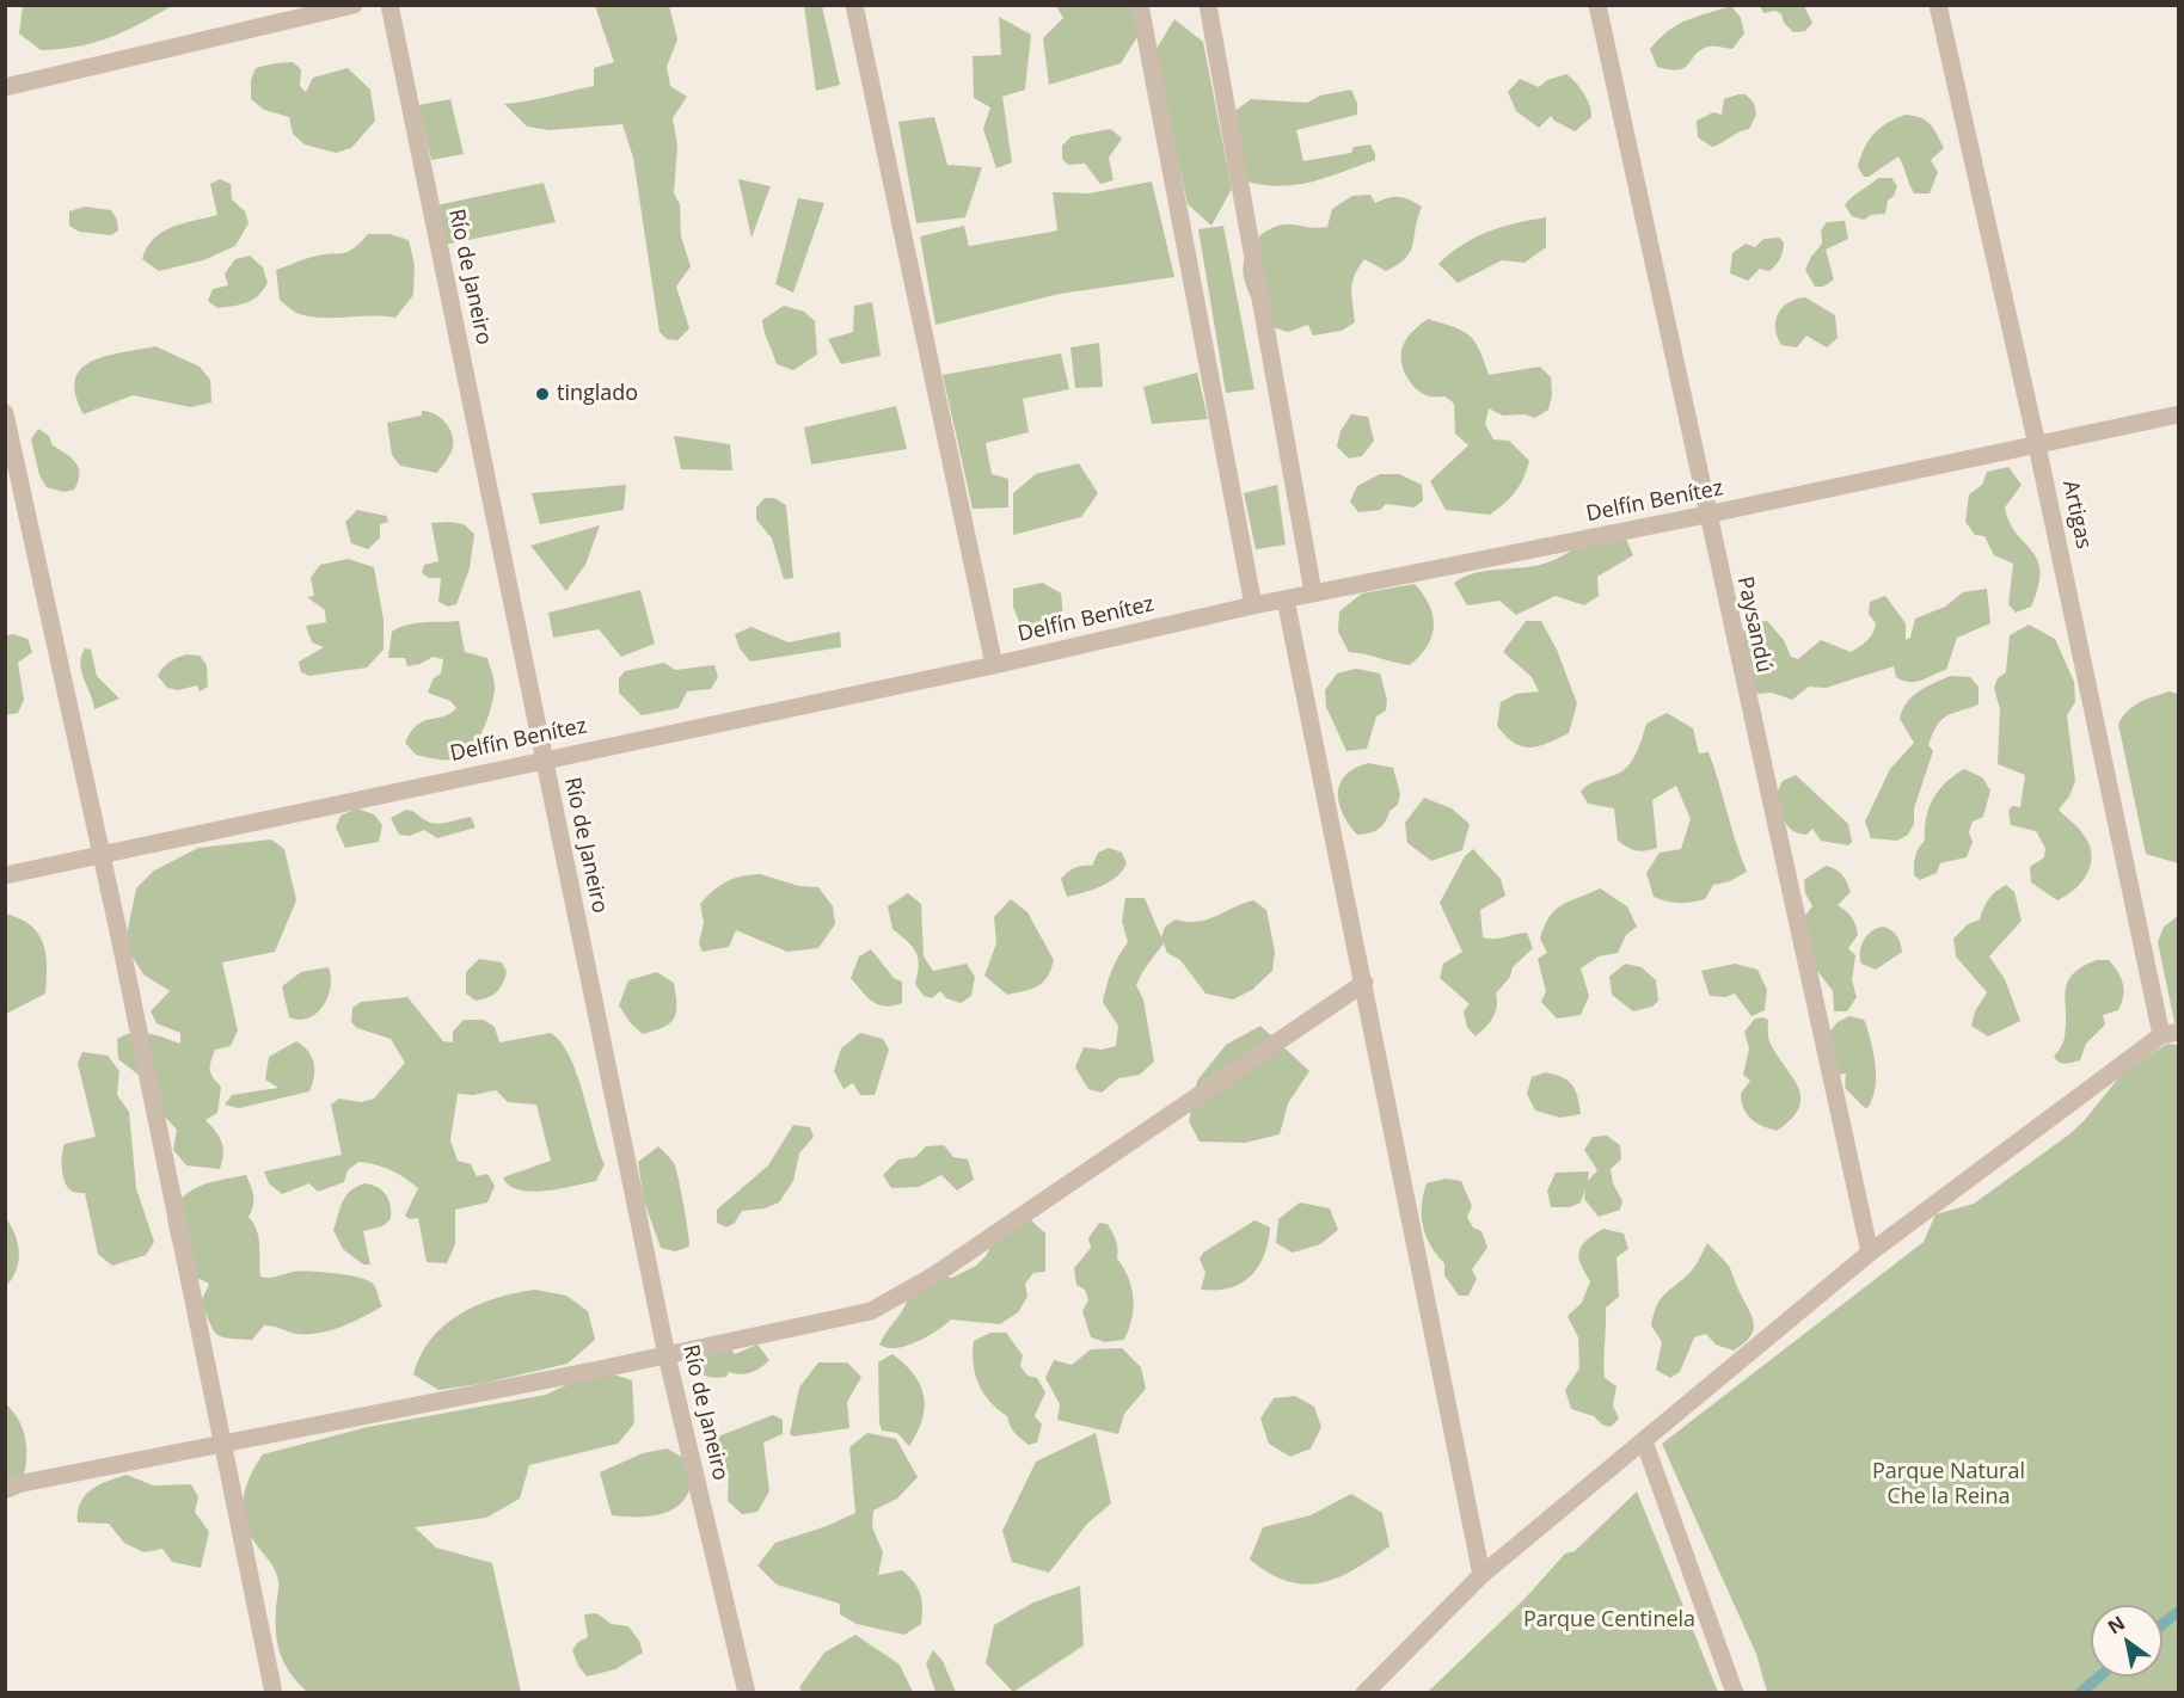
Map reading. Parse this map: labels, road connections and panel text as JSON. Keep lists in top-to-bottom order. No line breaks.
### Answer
{"streets":{"street":["Río de Janeiro","Delfín Benítez","Artigas","Paysandú"]},"crossings":[["Río de Janeiro","Delfín Benítez"],["Delfín Benítez","Artigas"],["Delfín Benítez","Paysandú"]],"parks":["Parque Natural Che la Reina","Parque Centinela"],"places":["tinglado"],"north":"top left"}
